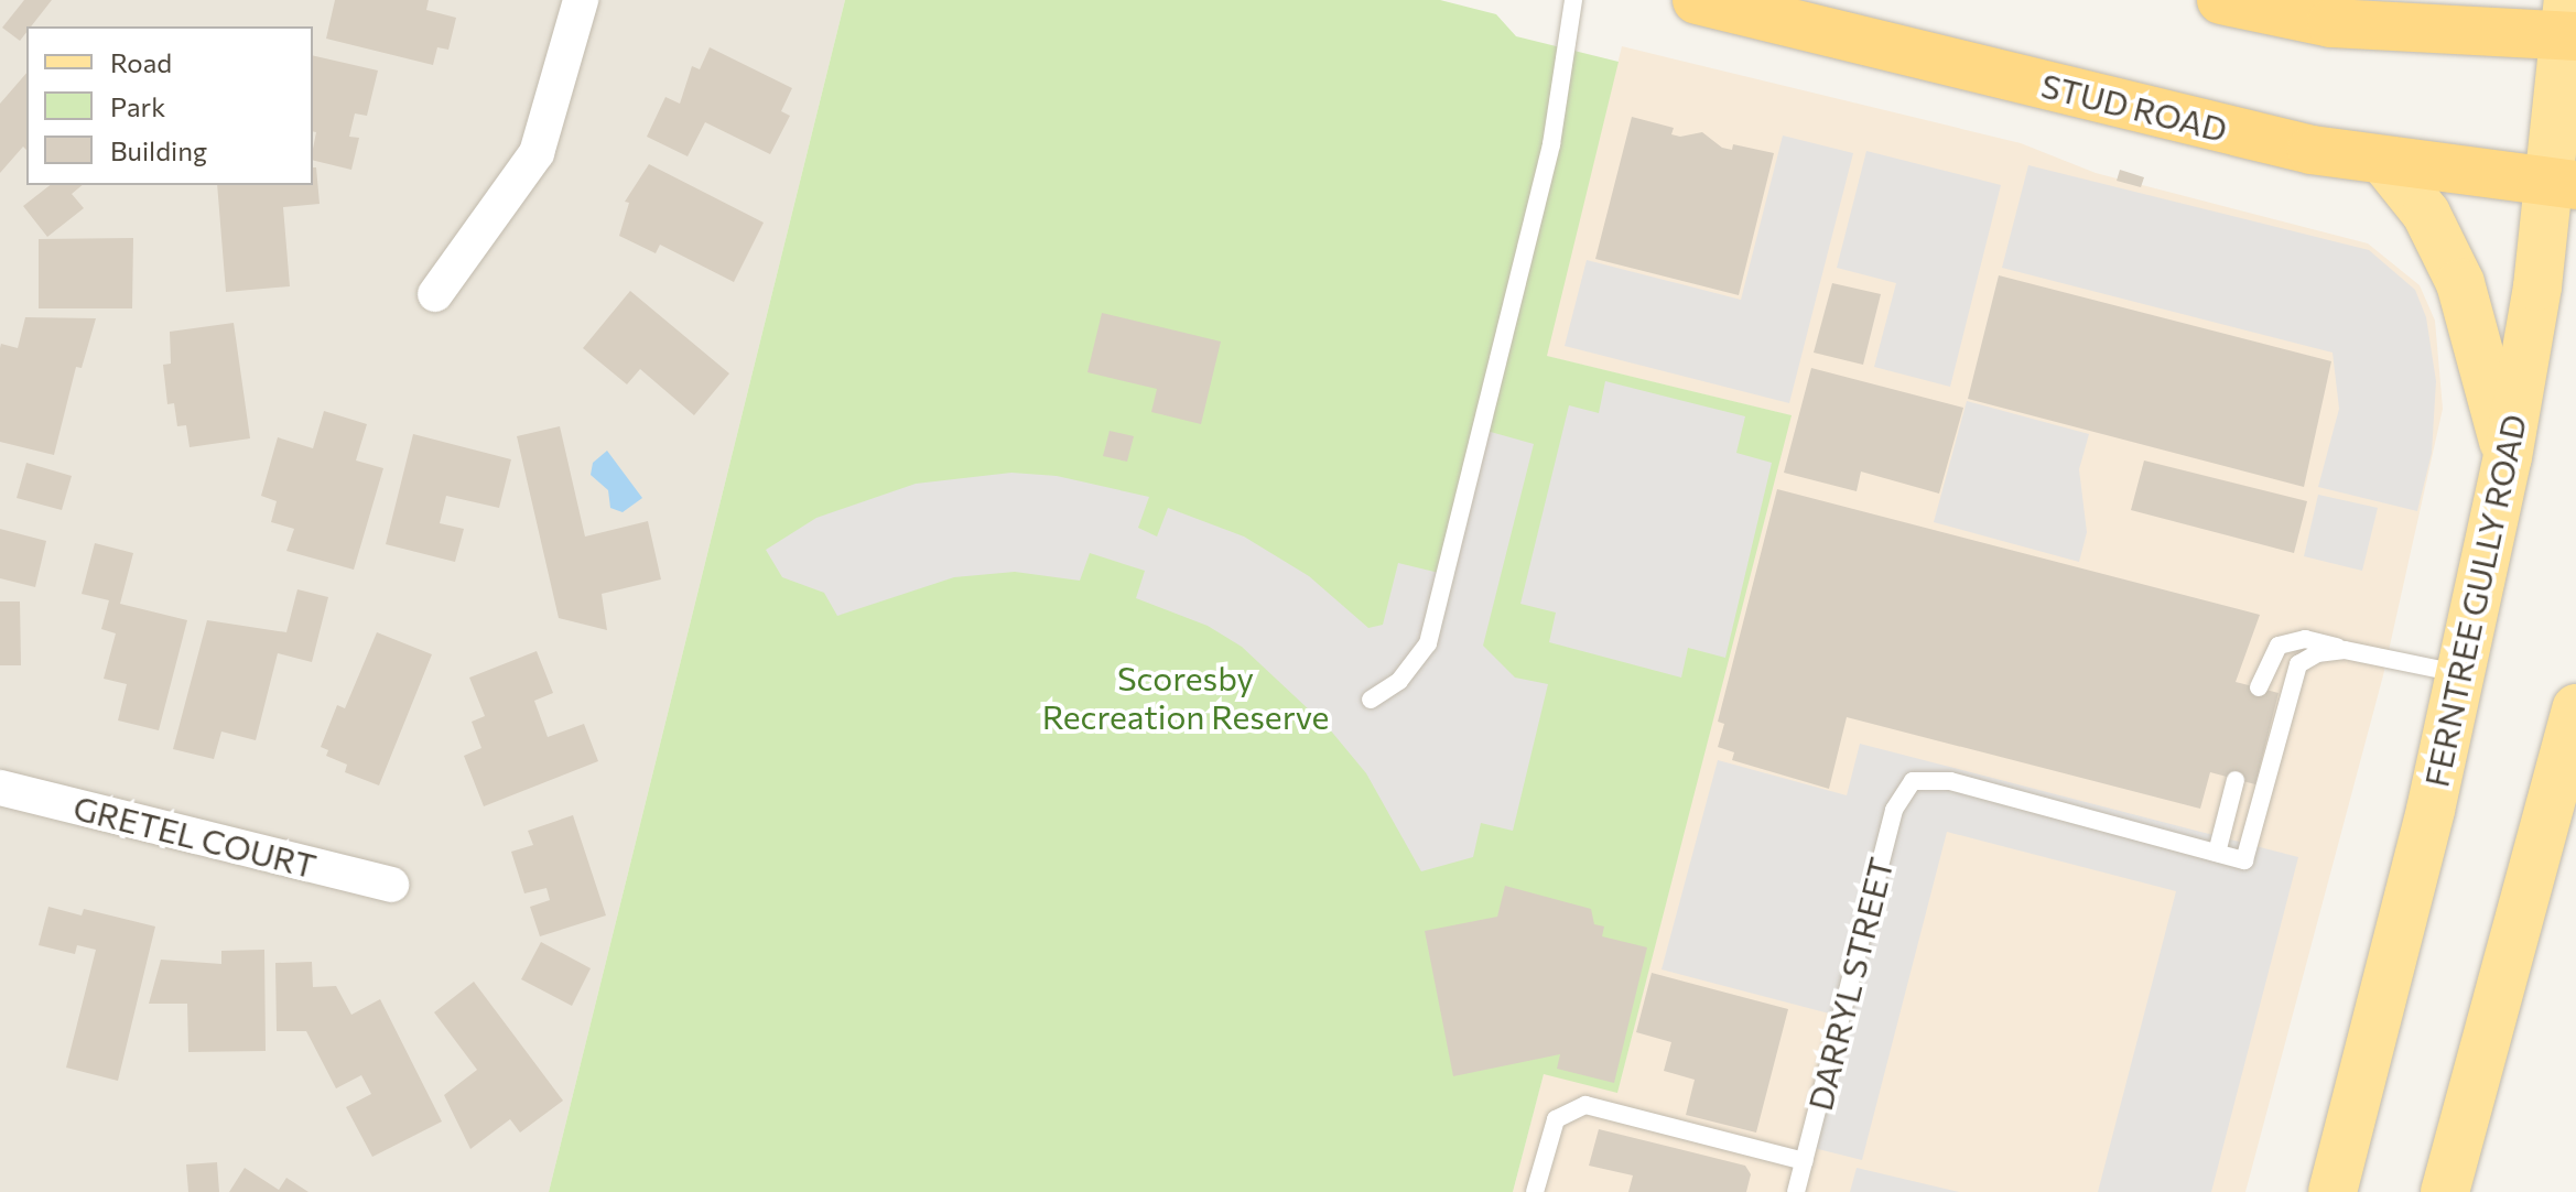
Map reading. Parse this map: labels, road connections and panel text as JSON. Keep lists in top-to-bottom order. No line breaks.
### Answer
{"streets":{"highway":["STUD ROAD"],"main road":["FERNTREE GULLY ROAD"],"street":["GRETEL COURT"],"lane":["DARRYL STREET"]},"crossings":[["STUD ROAD","FERNTREE GULLY ROAD"]],"parks":["Scoresby Recreation Reserve"],"legend":["Road","Park","Building"]}
